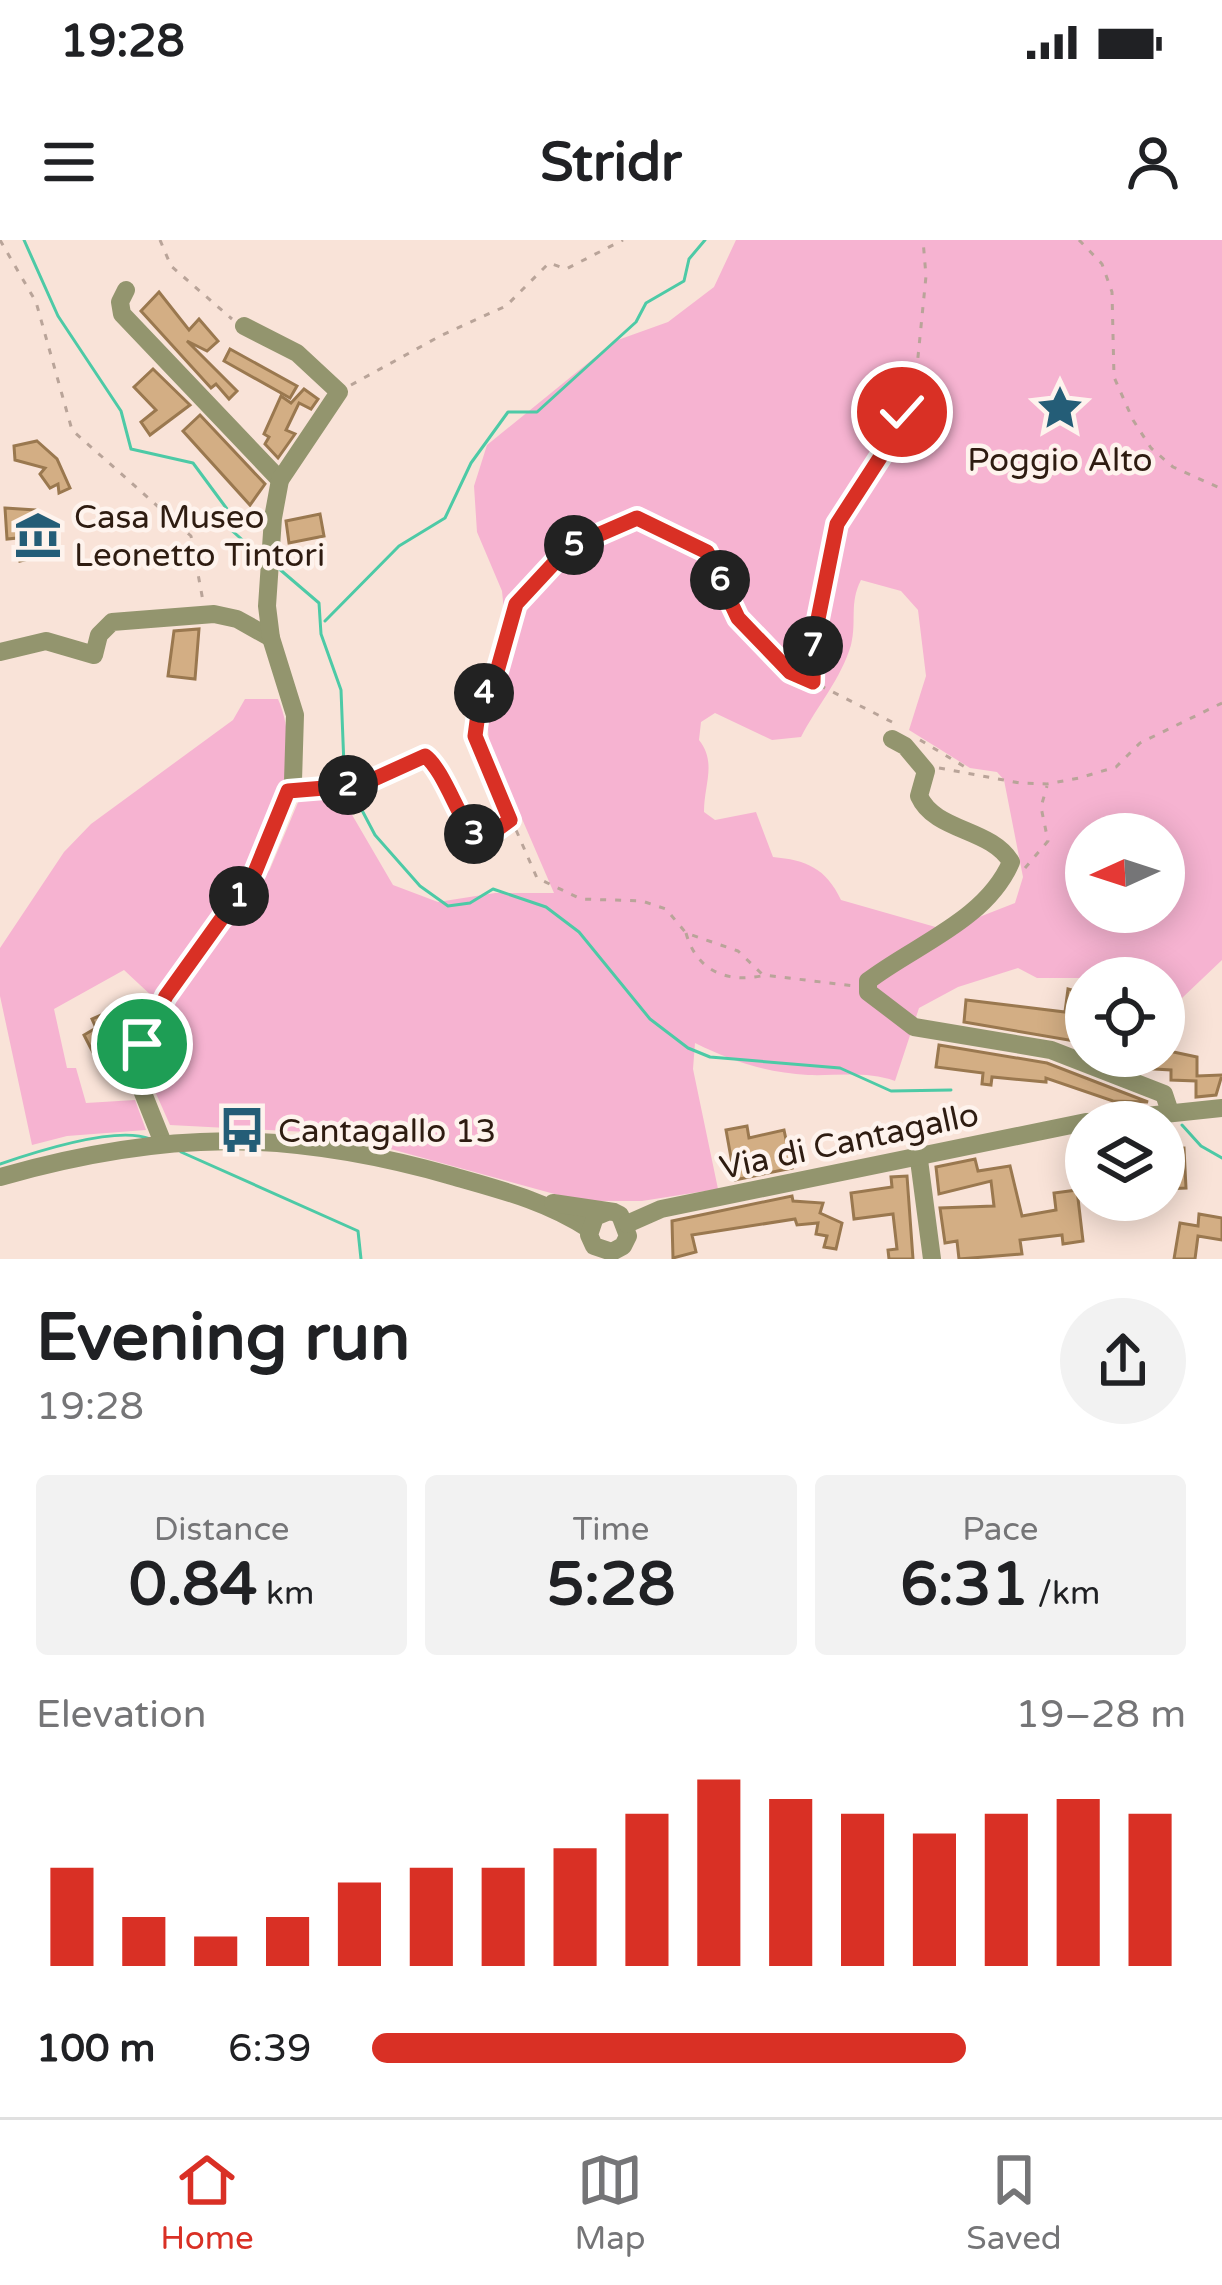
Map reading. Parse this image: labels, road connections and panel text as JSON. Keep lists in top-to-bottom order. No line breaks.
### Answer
{"streets":{"street":["Via di Cantagallo"]},"places":{"place":["Poggio Alto"],"museum":["Casa Museo Leonetto Tintori"],"bus stop":["Cantagallo 13"]},"north":"left","page":{"status":"19:28","header":"Stridr","pins":["5","6","7","4","2","3","1"],"heading":["Evening run","19:28"],"stats":[["Distance","0.84 km"],["Time","5:28"],["Pace","6:31 /km"]],"chart":["Elevation","19–28 m"],"list":[{"name":"100 m","note":"6:39"}],"tabs":["Home","Map","Saved"]}}
